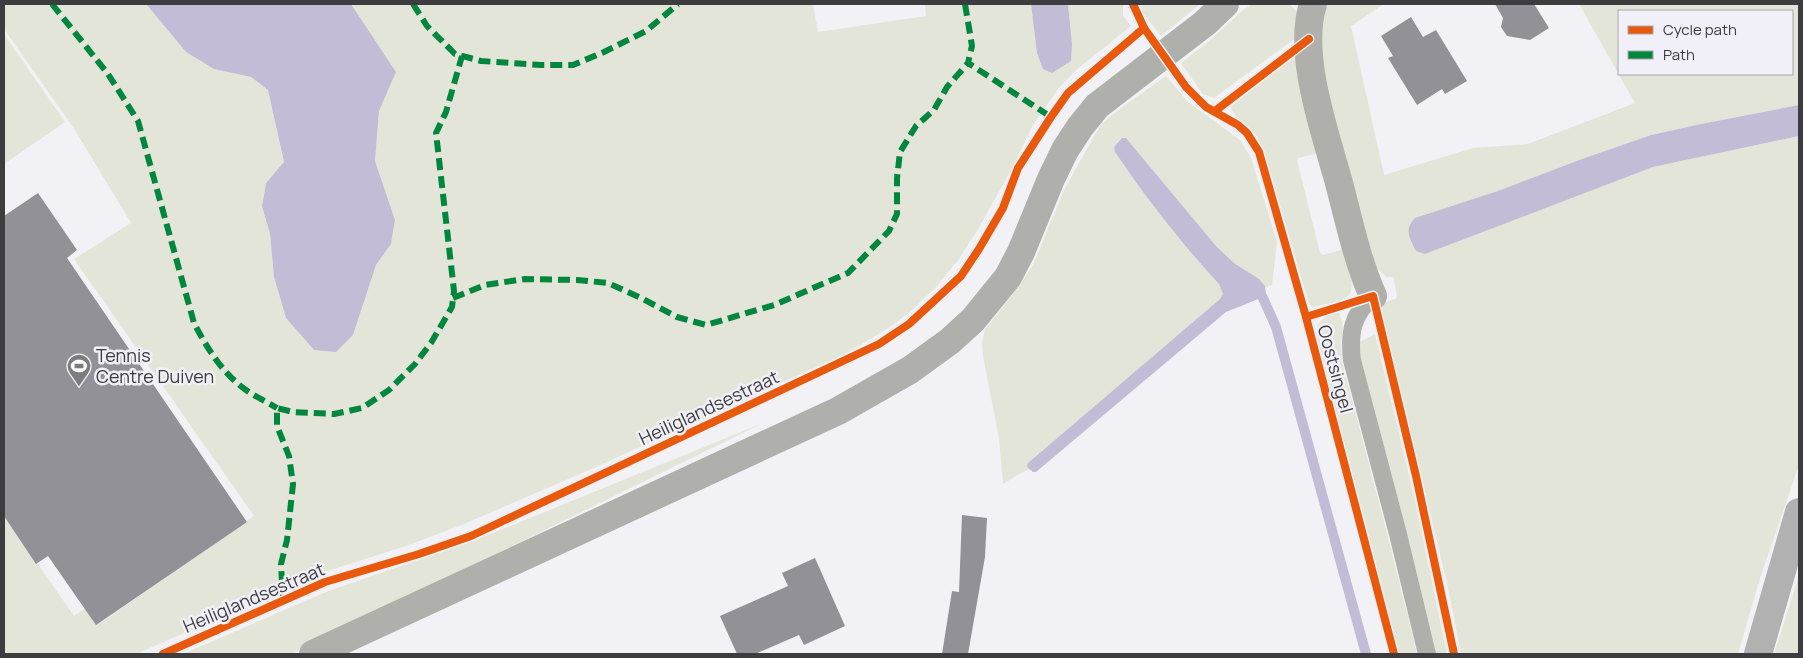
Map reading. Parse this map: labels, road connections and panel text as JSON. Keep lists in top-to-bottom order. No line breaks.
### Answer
{"streets":{"cycle path":["Oostsingel","Heiliglandsestraat"]},"places":{"sports":["Tennis Centre Duiven"]},"legend":["Cycle path","Path"]}
